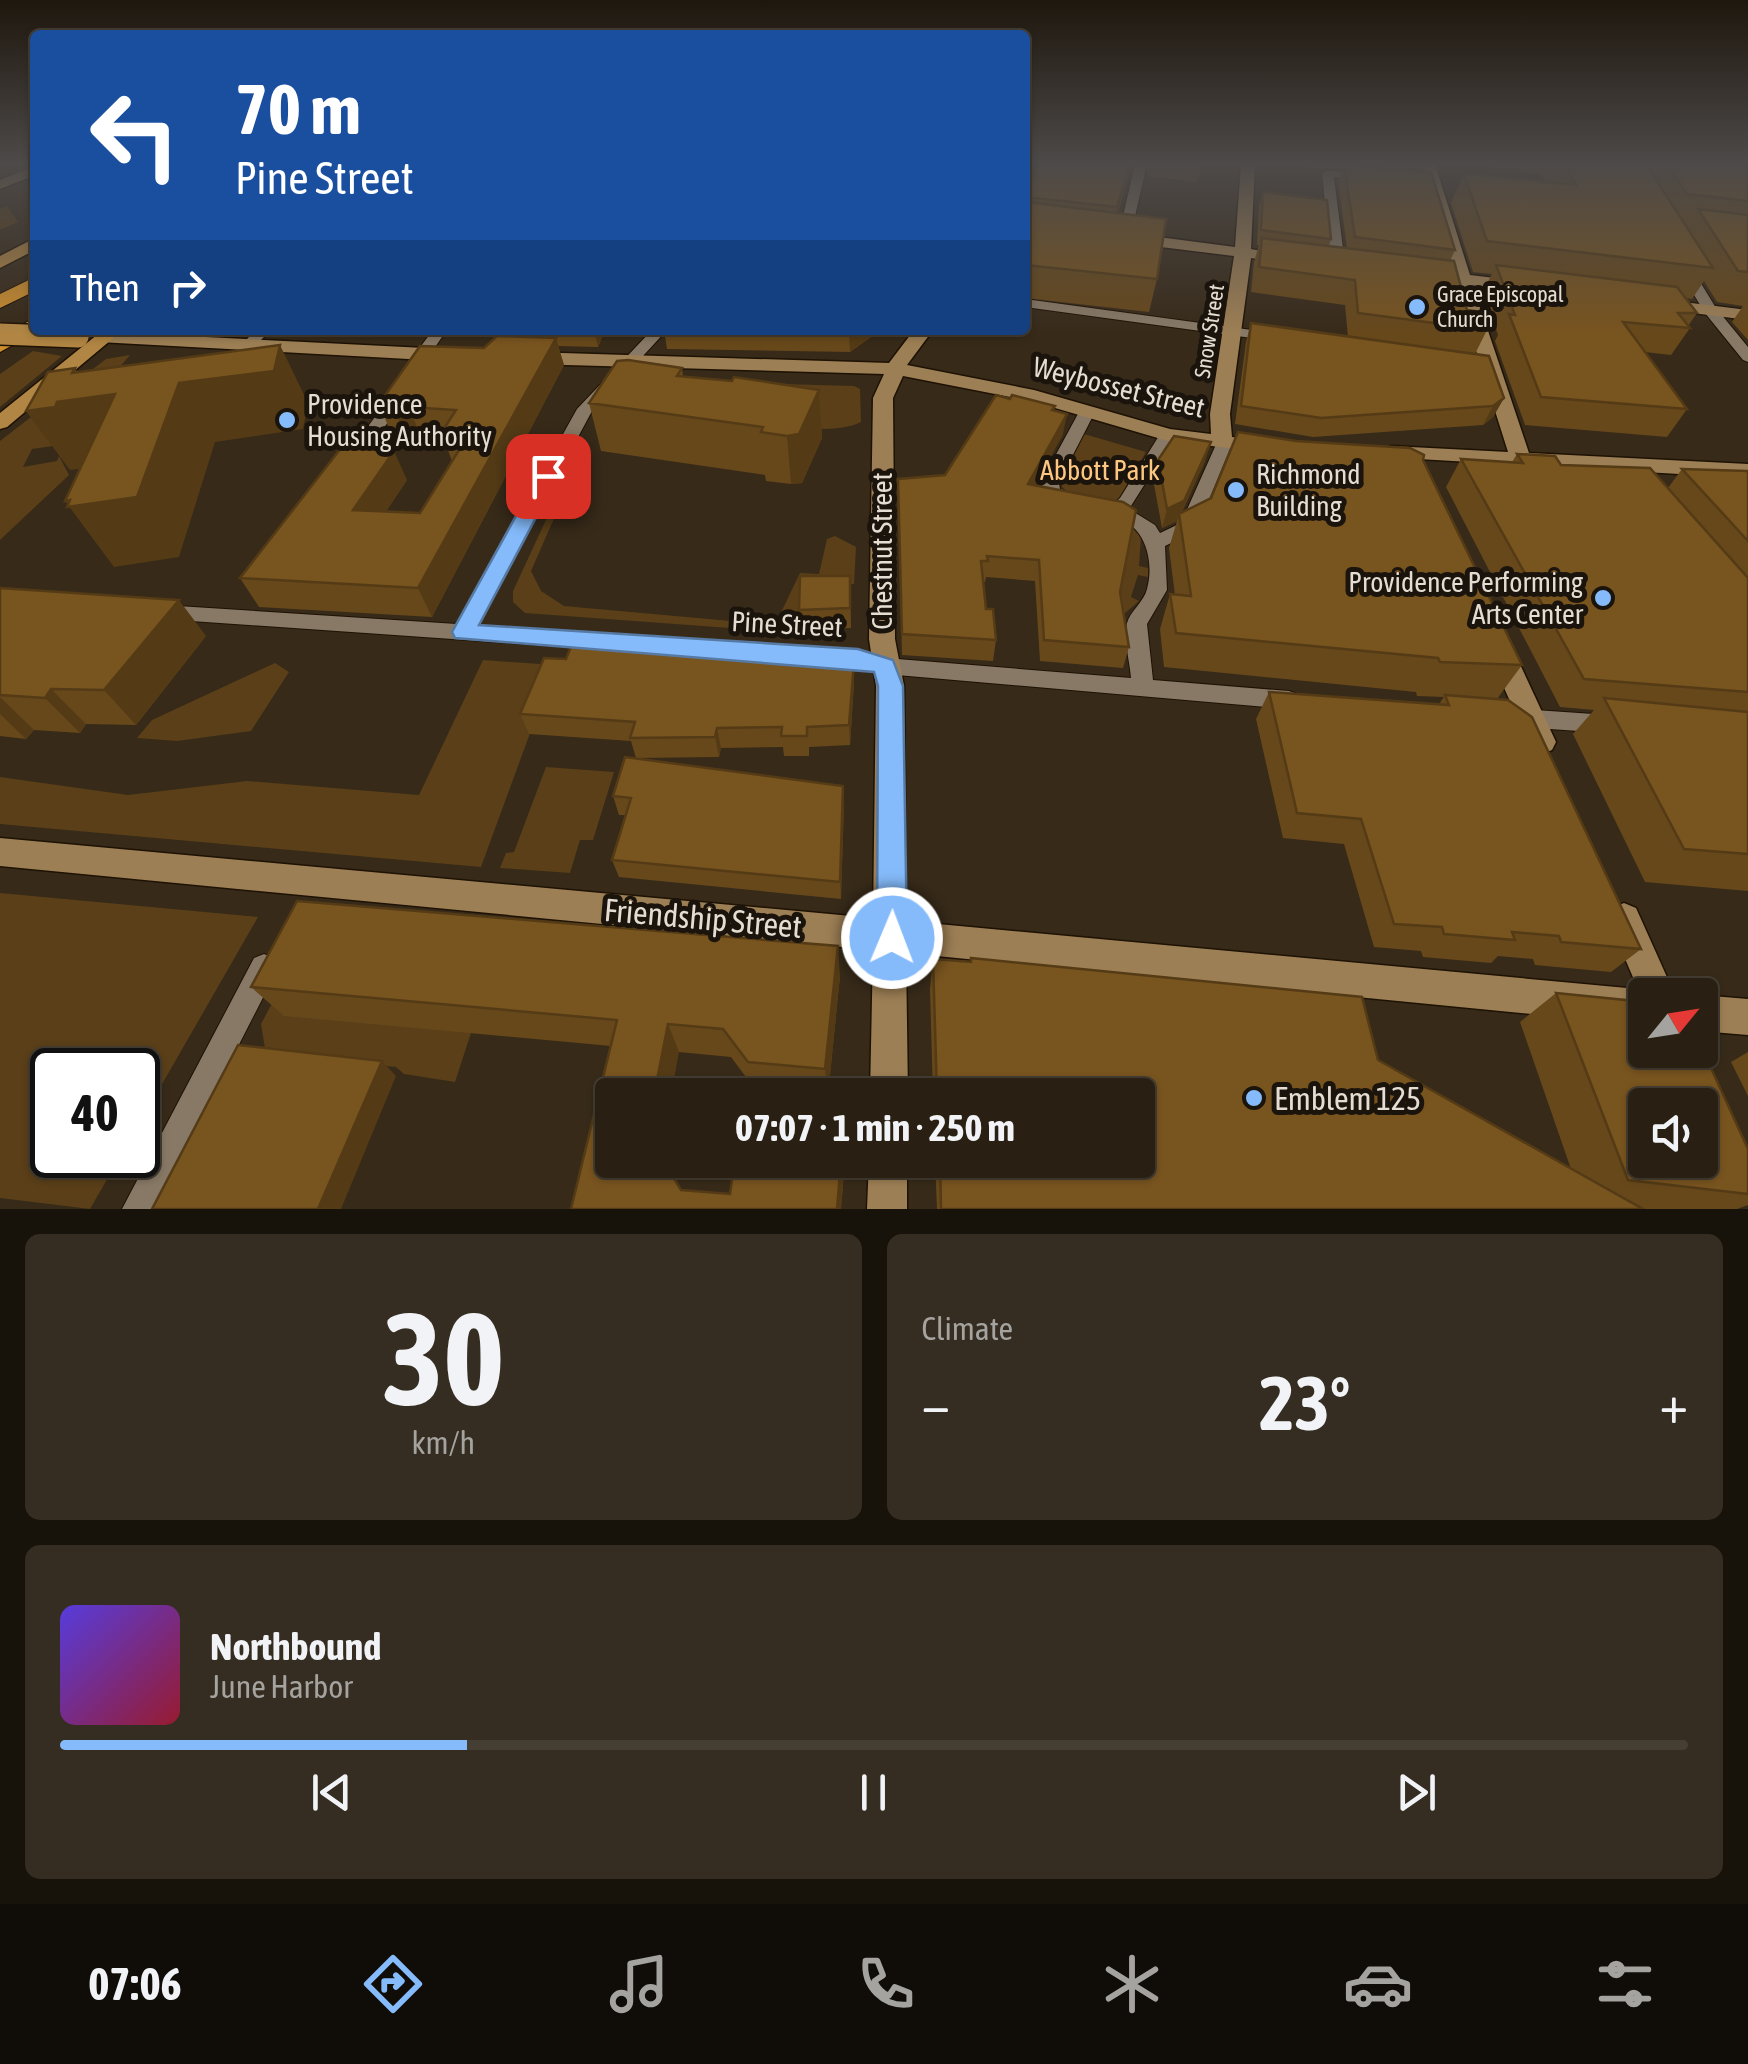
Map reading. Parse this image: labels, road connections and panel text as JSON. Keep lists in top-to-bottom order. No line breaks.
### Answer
{"streets":{"street":["Snow Street","Weybosset Street","Chestnut Street","Pine Street","Friendship Street"]},"crossings":[["Snow Street","Weybosset Street"],["Weybosset Street","Chestnut Street"],["Chestnut Street","Pine Street"],["Chestnut Street","Friendship Street"]],"parks":["Abbott Park"],"places":["Grace Episcopal Church","Providence Housing Authority","Richmond Building","Providence Performing Arts Center","Emblem 125"],"north":"top right","page":{"turn":["70 m","Pine Street"],"then":"Then","limit":"40","trip":"07:07 · 1 min · 250 m","tile":[["30","km/h"],"Climate"],"heat":["−","23°","+"],"song":["Northbound","June Harbor"],"tabs":"07:06"}}
